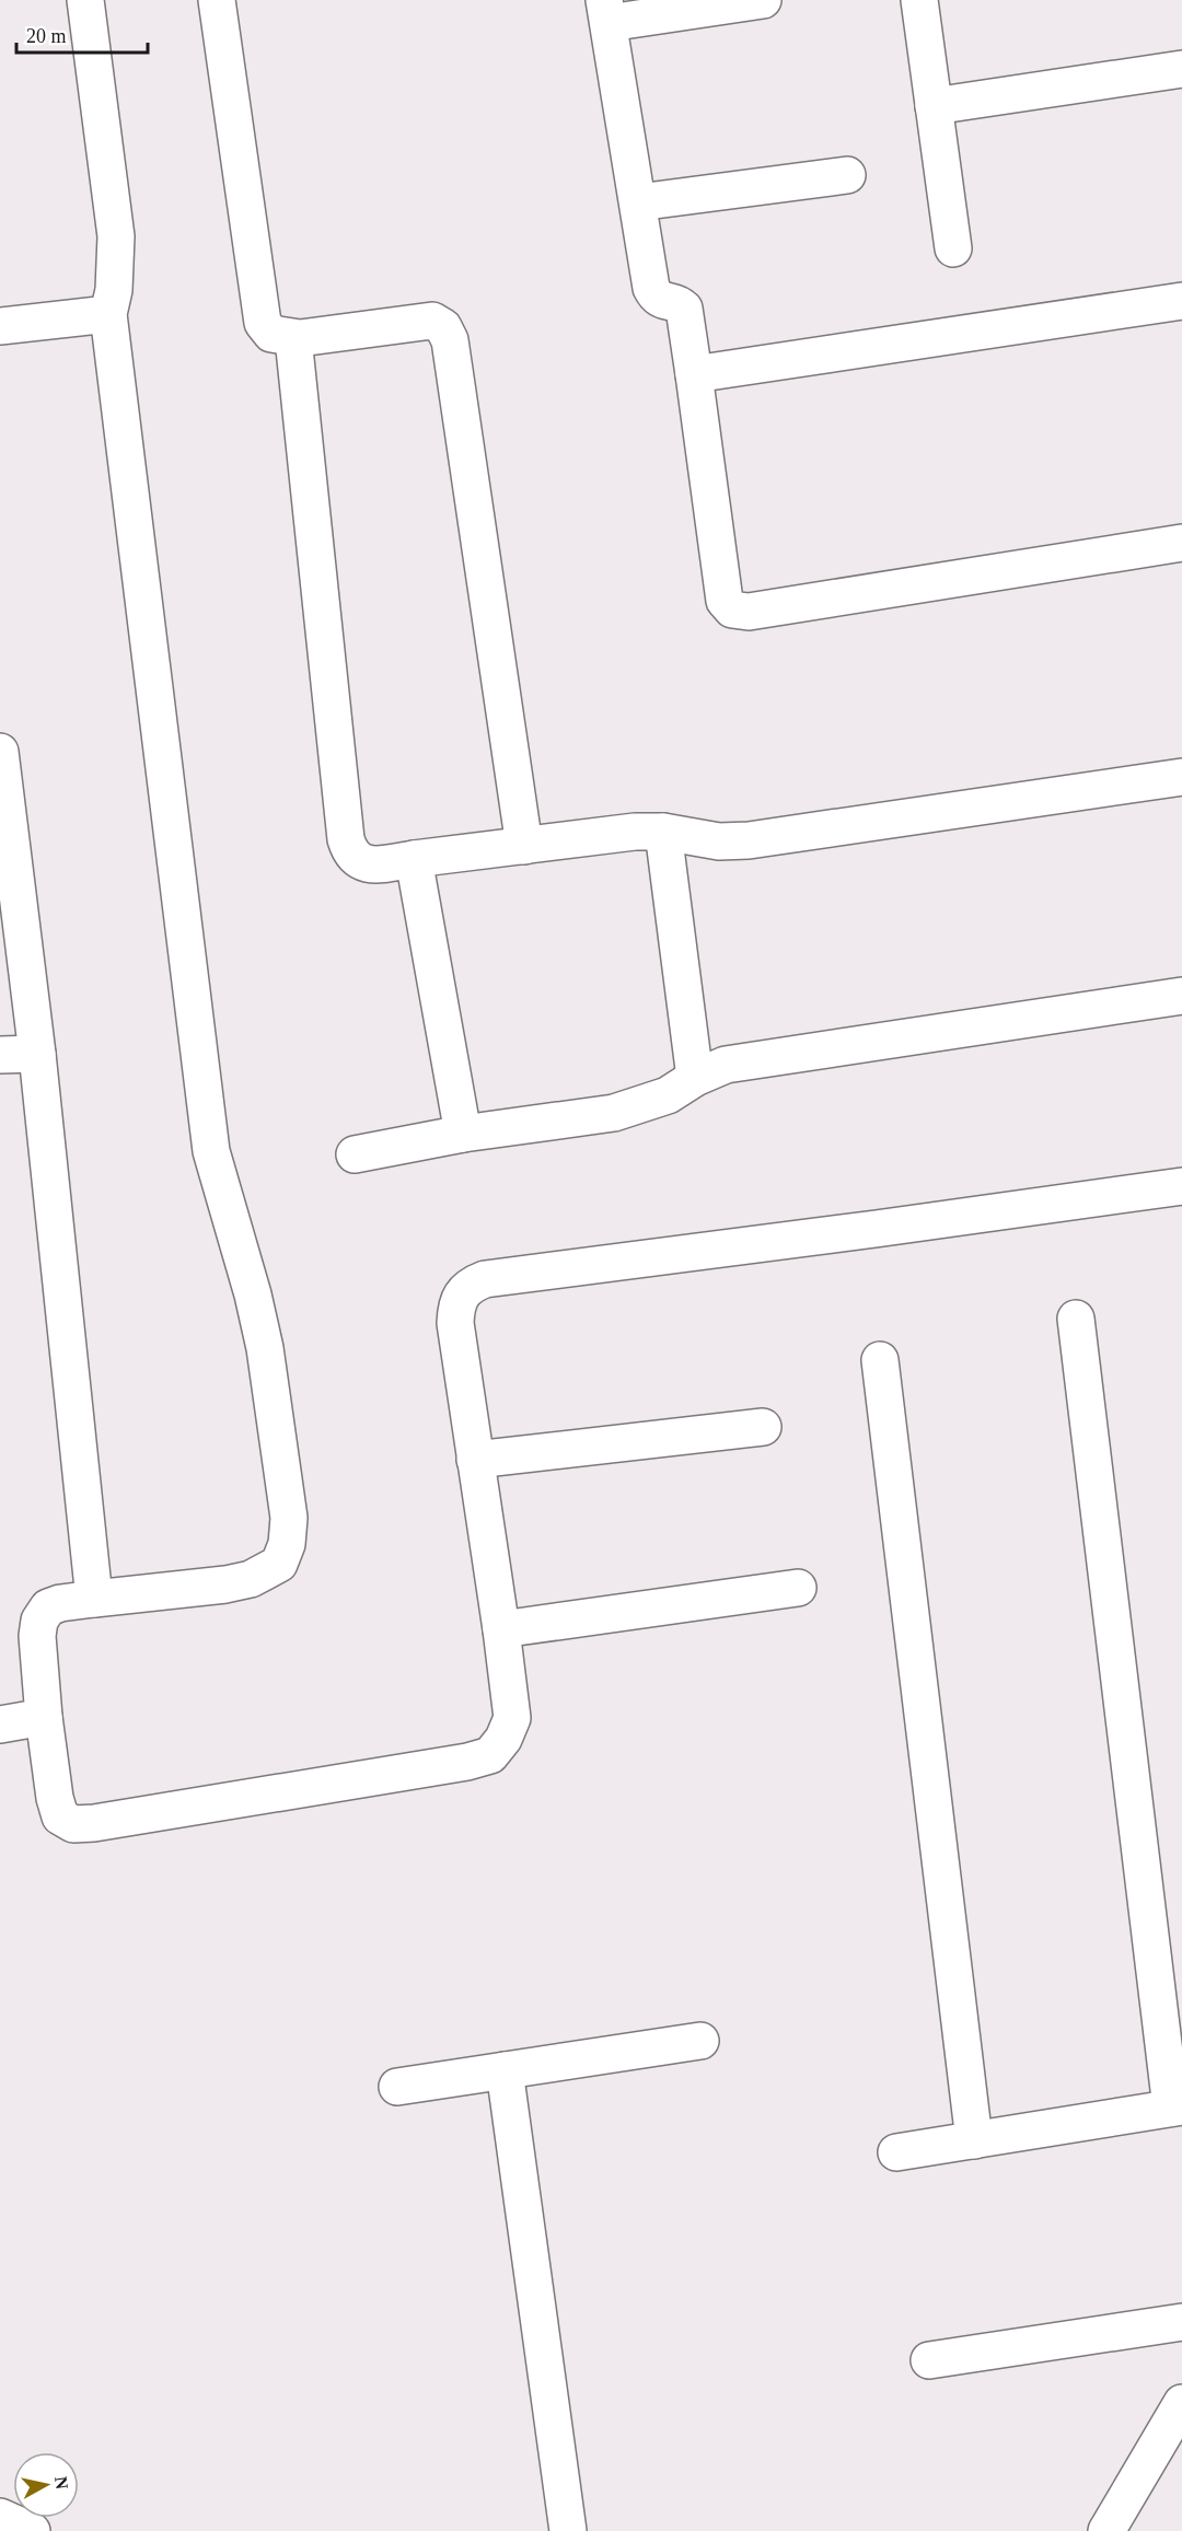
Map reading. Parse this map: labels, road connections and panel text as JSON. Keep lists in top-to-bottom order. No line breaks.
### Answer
{"scale_bar":"20 m","north":"right"}
